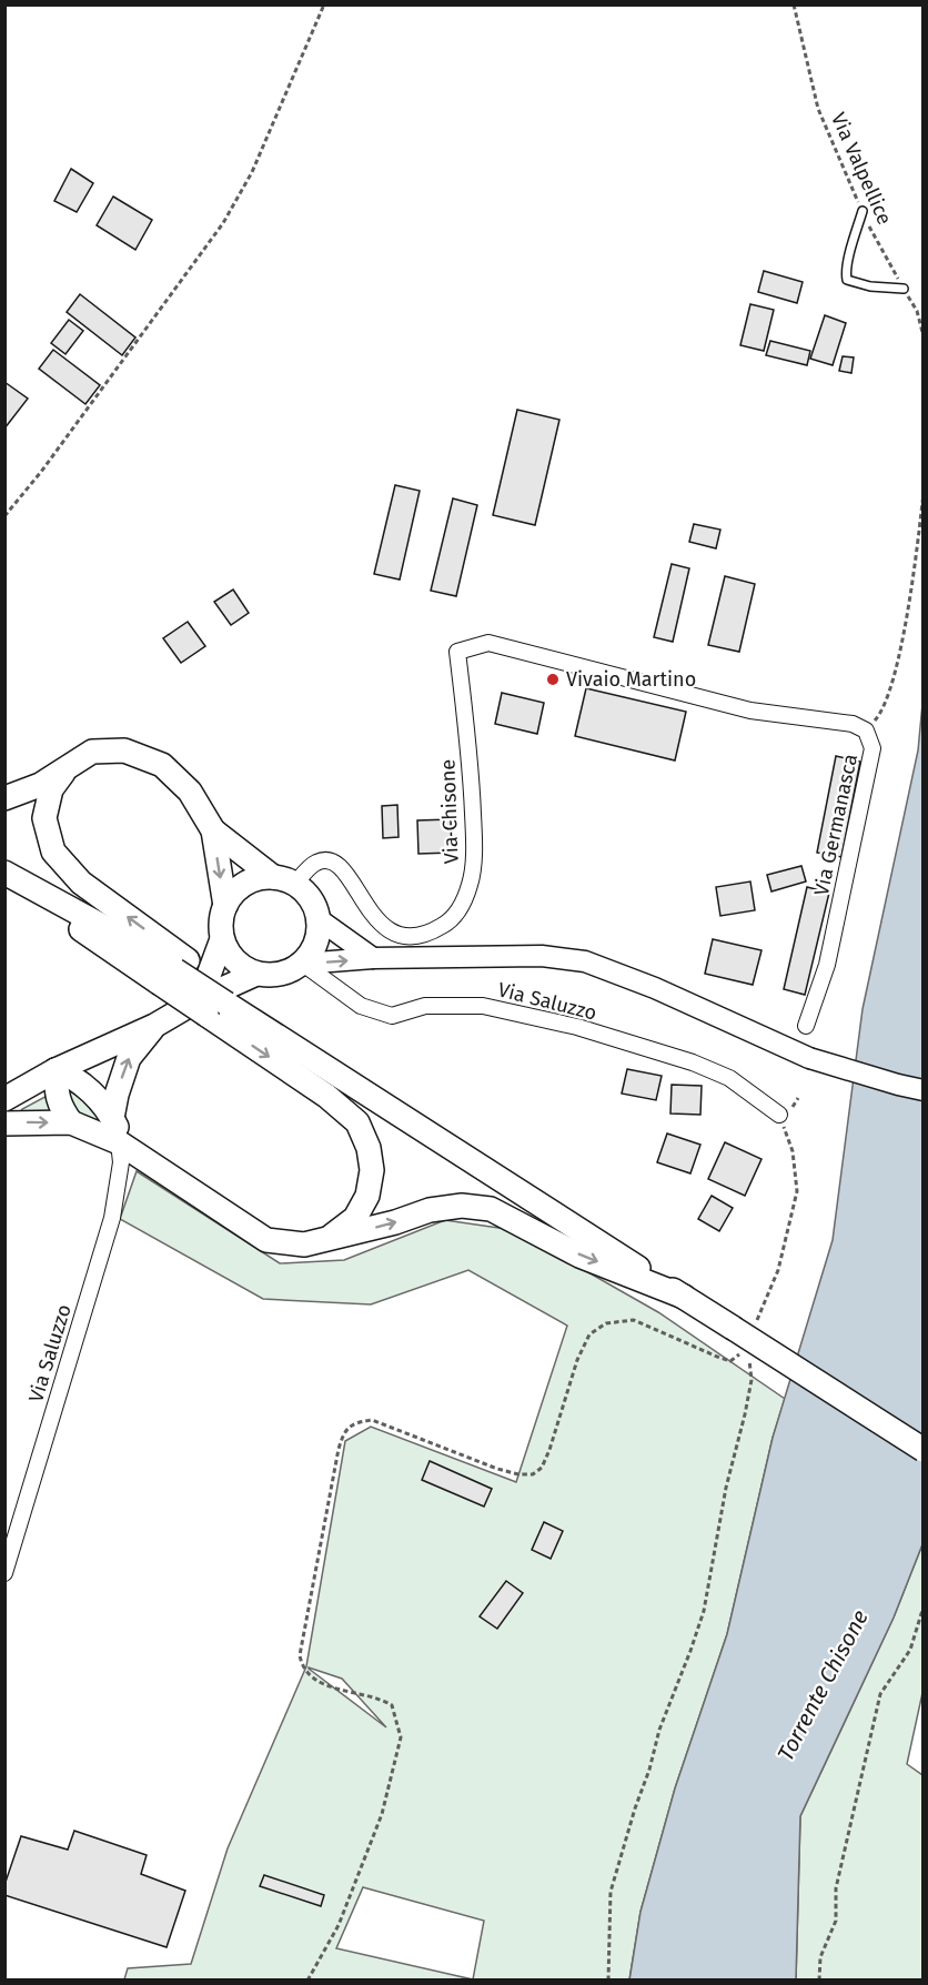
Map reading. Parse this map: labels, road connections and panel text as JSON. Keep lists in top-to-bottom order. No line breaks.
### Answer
{"streets":{"street":["Via Chisone","Via Germanasca","Via Saluzzo"],"path":["Via Valpellice"]},"crossings":[["Via Chisone","Via Germanasca"],["Via Chisone","Via Saluzzo"]],"water":["Torrente Chisone"],"places":["Vivaio Martino"]}
